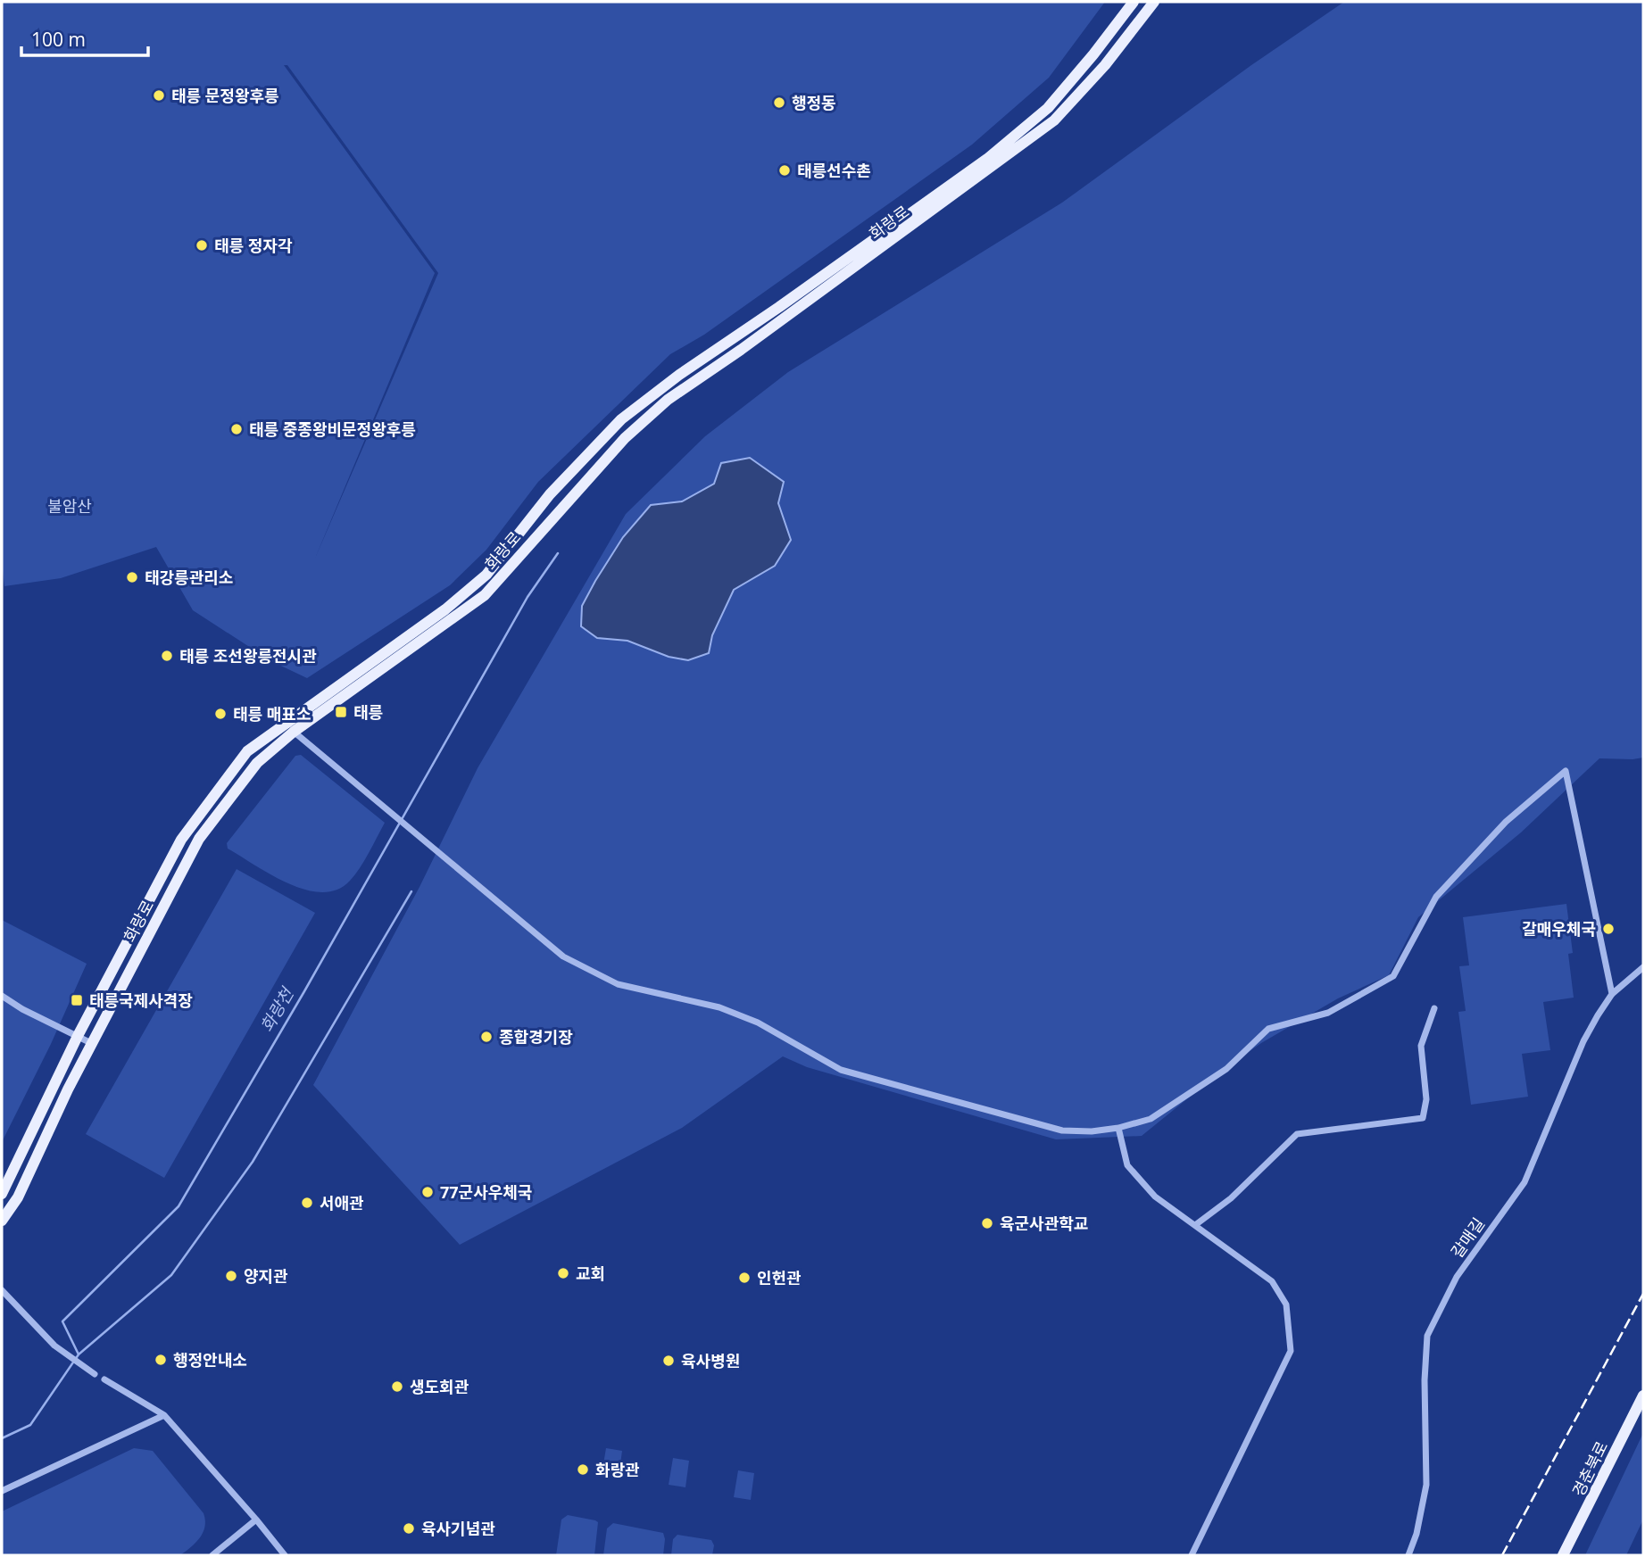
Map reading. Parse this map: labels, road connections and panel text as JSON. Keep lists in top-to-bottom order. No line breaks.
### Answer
{"streets":{"main road":["화랑로","경춘북로"],"street":["갈매길"]},"water":["화랑천"],"parks":["불암산"],"places":{"other":["태릉 문정왕후릉","행정동","태릉선수촌","태릉 정자각","태릉 중종왕비문정왕후릉","태강릉관리소","태릉 조선왕릉전시관","태릉 매표소","갈매우체국","종합경기장","77군사우체국","서애관","육군사관학교","교회","양지관","인헌관","행정안내소","육사병원","생도회관","화랑관","육사기념관"],"transit":["태릉","태릉국제사격장"]},"scale_bar":"100 m"}
